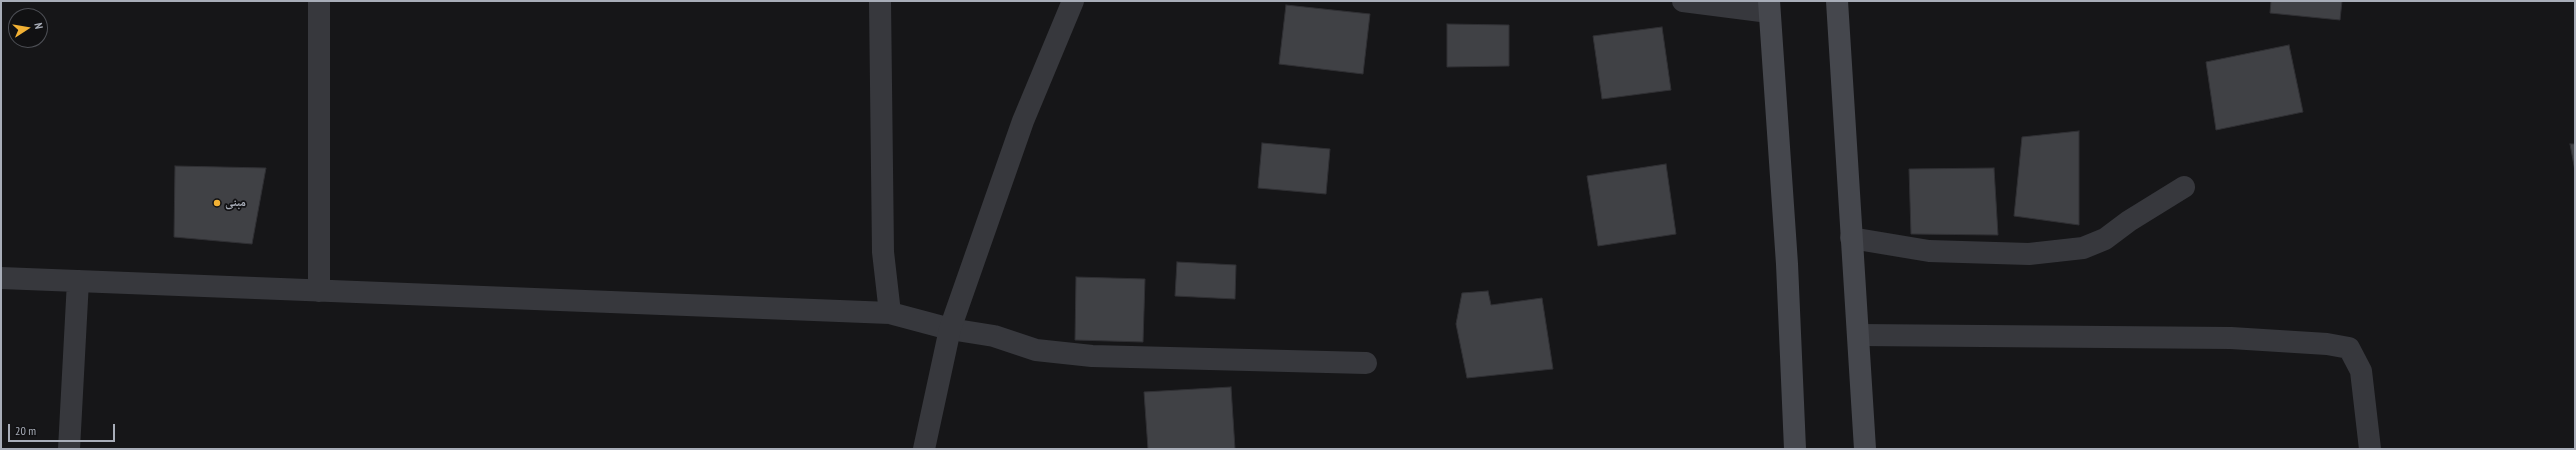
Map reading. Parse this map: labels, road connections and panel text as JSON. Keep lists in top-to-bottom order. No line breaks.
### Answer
{"places":["مبنى"],"scale_bar":"20 m","north":"right"}
